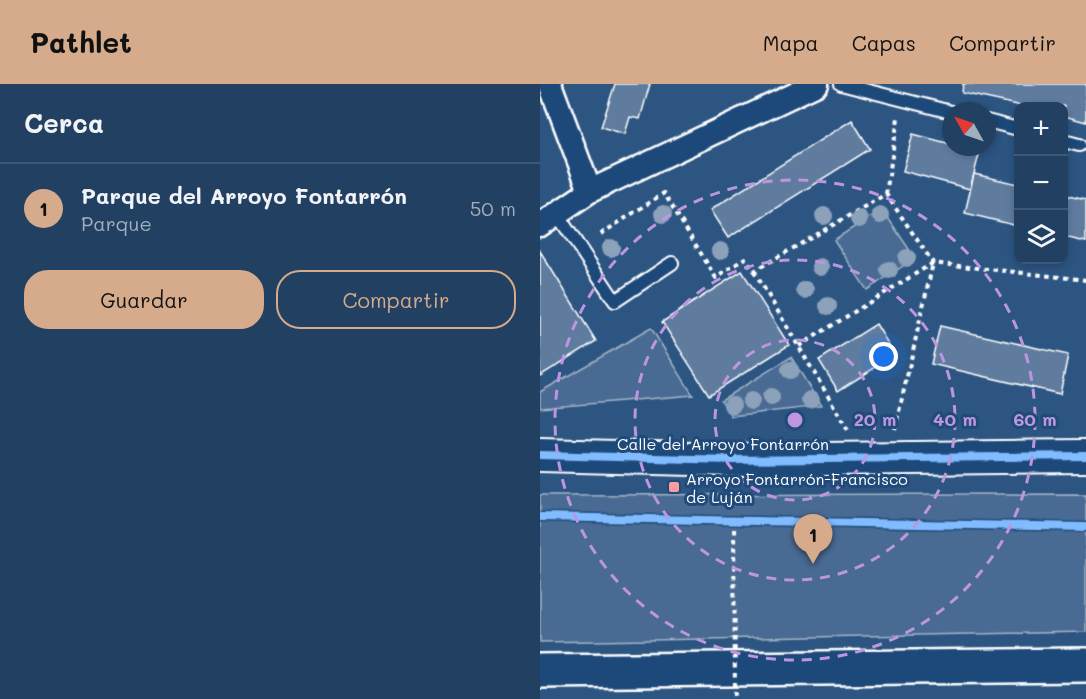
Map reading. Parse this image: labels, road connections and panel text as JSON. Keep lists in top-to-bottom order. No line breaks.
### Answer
{"streets":{"street":["Calle del Arroyo Fontarrón"]},"places":{"transit":["Arroyo Fontarrón-Francisco de Luján"]},"north":"top left","page":{"header":"Pathlet","nav":["Mapa","Capas","Compartir"],"heading":"Cerca","map_buttons":["+","−"],"list":[{"mark":"1","name":"Parque del Arroyo Fontarrón","note":"Parque","value":"50 m"}],"buttons":["Guardar","Compartir"],"pins":"1"},"rings":["20 m","40 m","60 m"]}
